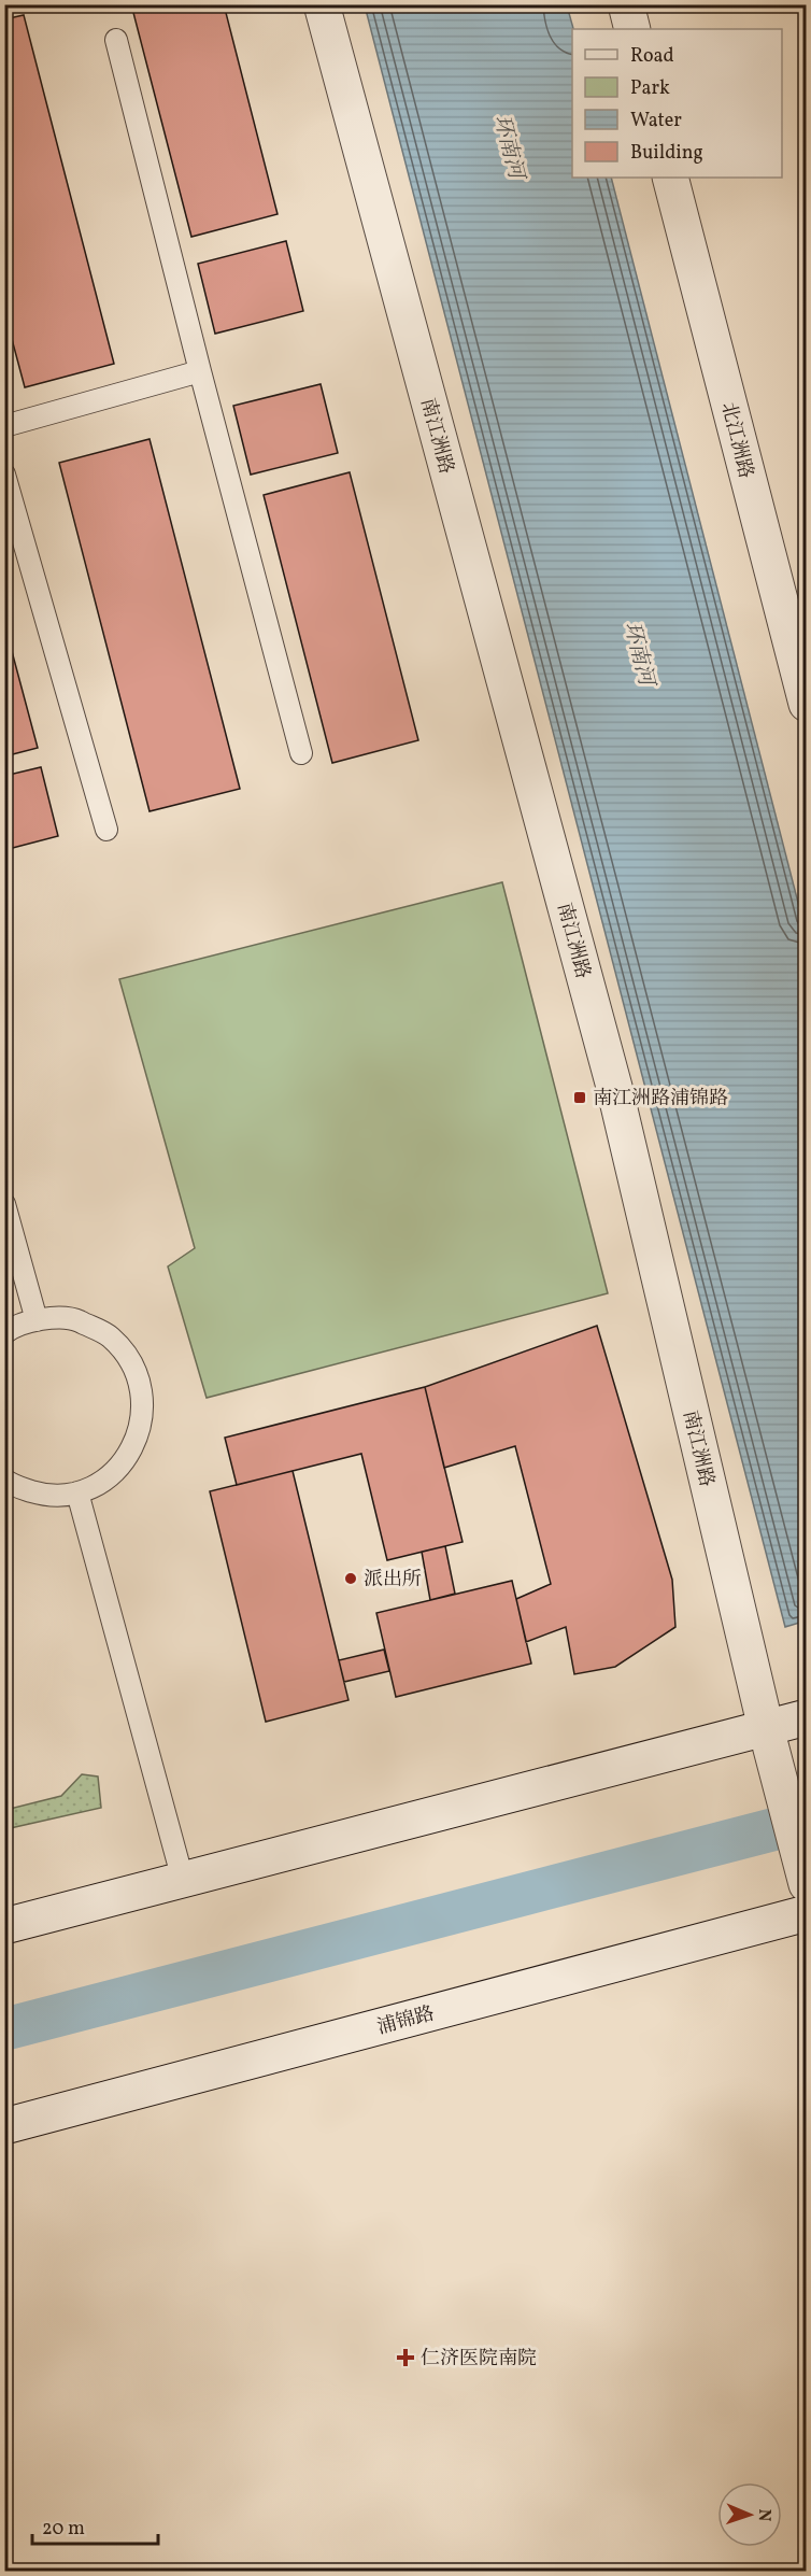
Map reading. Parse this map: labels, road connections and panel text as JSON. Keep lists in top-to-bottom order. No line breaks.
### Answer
{"streets":{"street":["南江洲路","北江洲路","浦锦路"]},"water":["环南河"],"places":{"transit":["南江洲路浦锦路"],"other":["派出所"],"health":["仁济医院南院"]},"legend":["Road","Park","Water","Building"],"scale_bar":"20 m","north":"right"}
